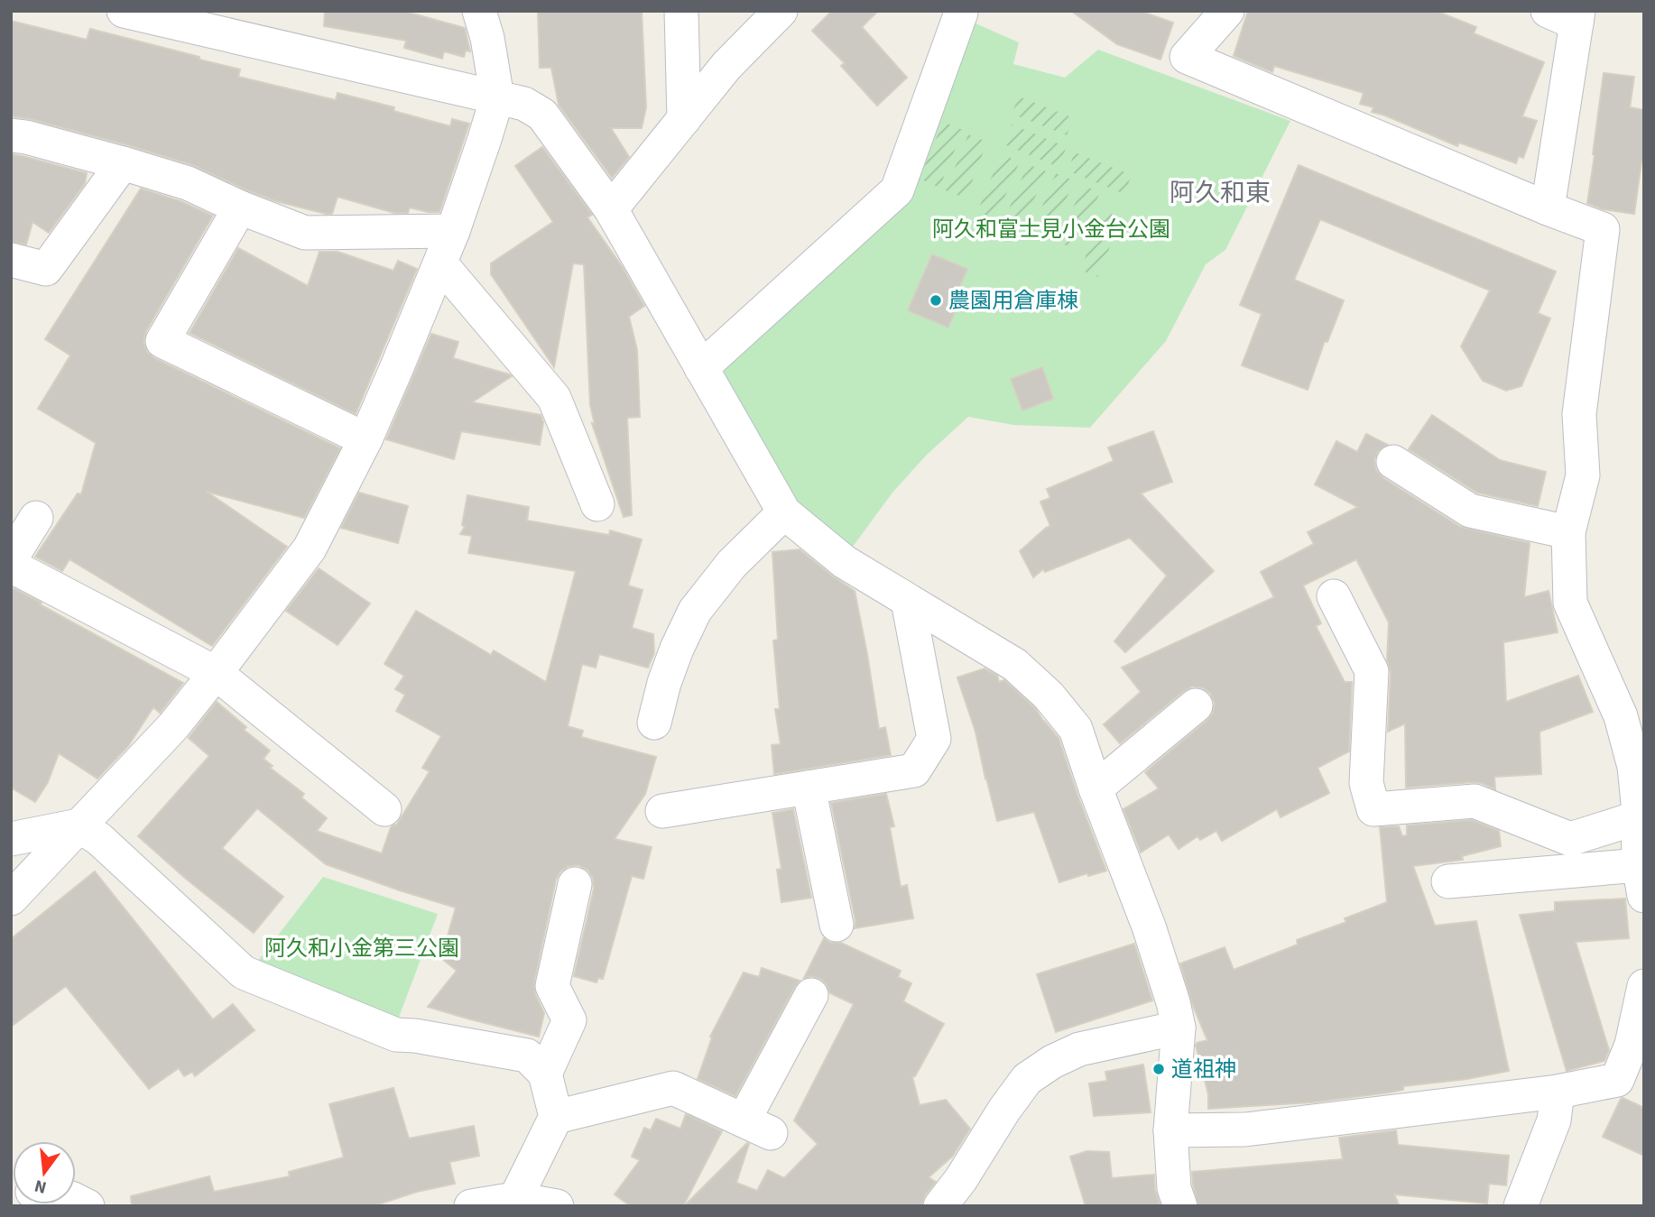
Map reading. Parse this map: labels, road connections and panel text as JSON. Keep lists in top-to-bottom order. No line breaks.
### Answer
{"districts":["阿久和東"],"parks":["阿久和富士見小金台公園","阿久和小金第三公園"],"places":["農園用倉庫棟","道祖神"],"north":"bottom"}
